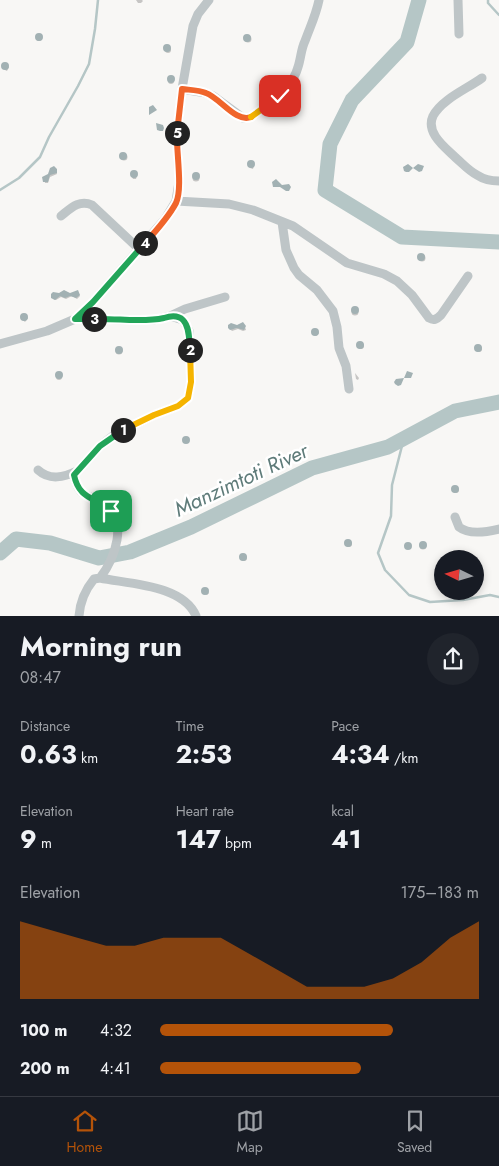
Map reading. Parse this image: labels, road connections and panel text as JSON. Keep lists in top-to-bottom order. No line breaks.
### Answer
{"water":["Manzimtoti River"],"north":"left","page":{"pins":["5","4","3","2","1"],"heading":["Morning run","08:47"],"stats":[["Distance","0.63 km"],["Time","2:53"],["Pace","4:34 /km"],["Elevation","9 m"],["Heart rate","147 bpm"],["kcal","41"]],"chart":["Elevation","175–183 m"],"list":[{"name":"100 m","note":"4:32"},{"name":"200 m","note":"4:41"}],"tabs":["Home","Map","Saved"]}}
